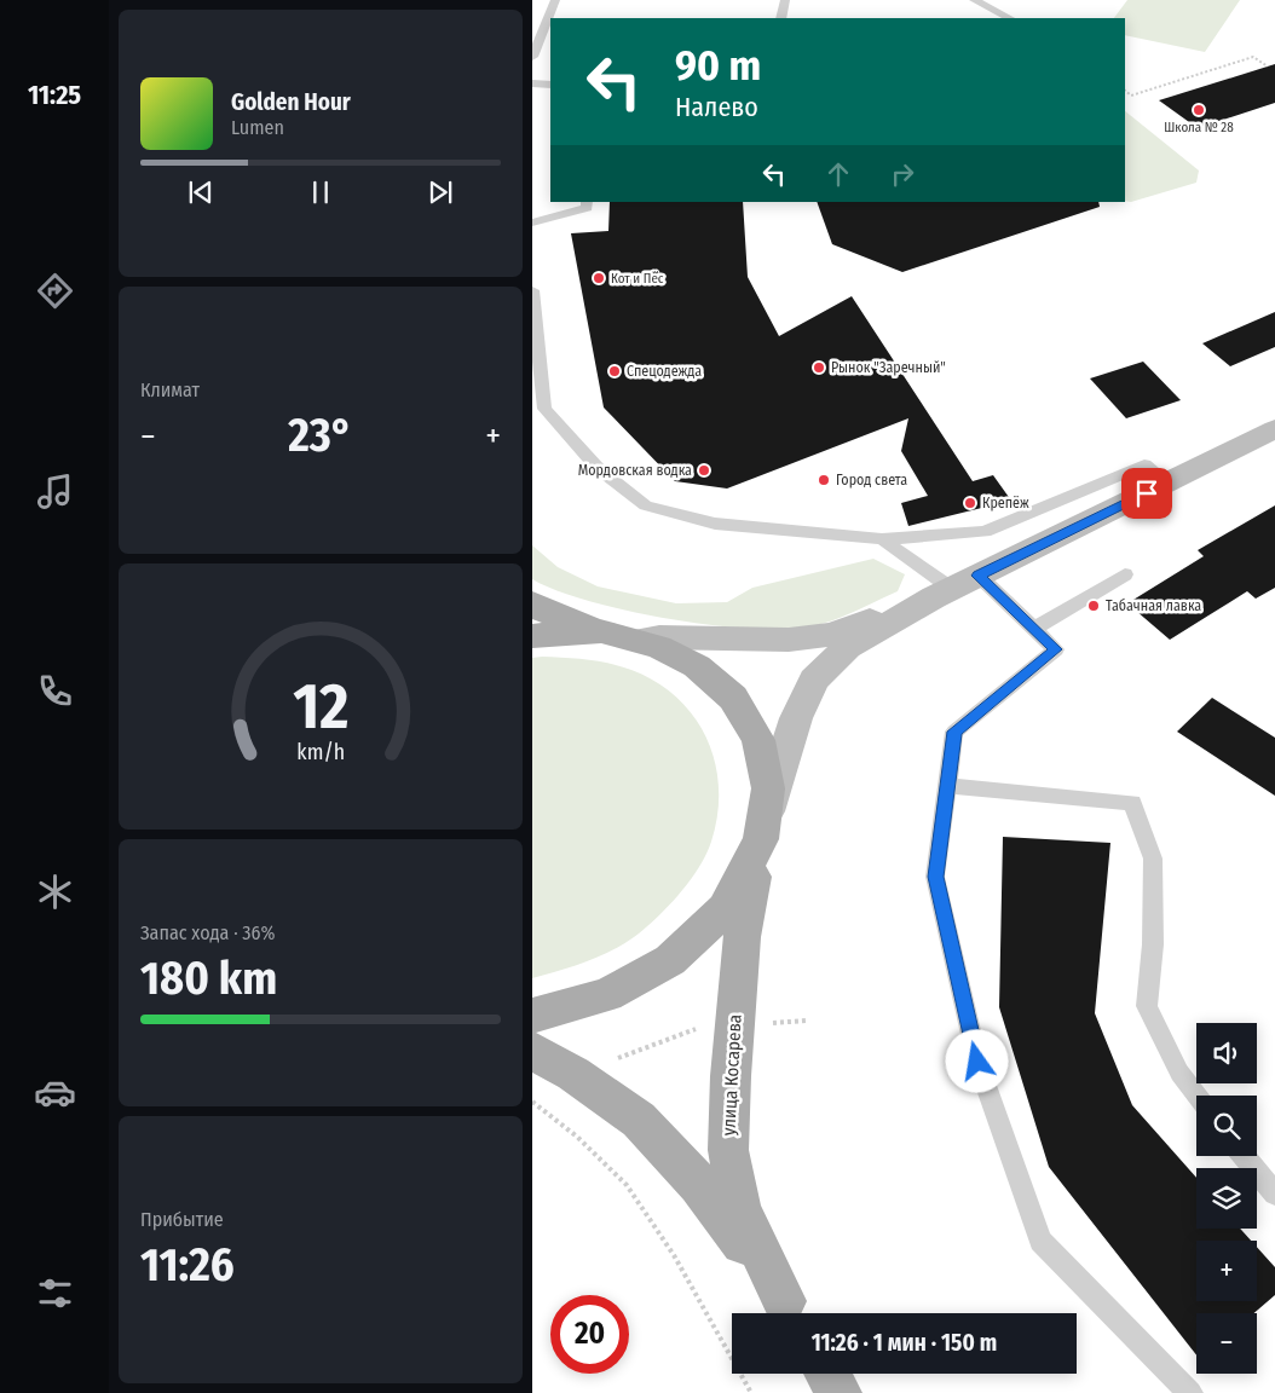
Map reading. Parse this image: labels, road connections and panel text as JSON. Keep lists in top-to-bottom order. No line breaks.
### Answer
{"streets":{"main road":["улица Косарева"]},"places":["Школа № 28","Кот и Пёс","Рынок \"Заречный\"","Спецодежда","Мордовская водка","Город света","Крепёж","Табачная лавка"],"page":{"tabs":"11:25","turn":["90 m","Налево"],"song":["Golden Hour","Lumen"],"tile":["Климат",["Запас хода · 36%","180 km"],["Прибытие","11:26"]],"heat":["−","23°","+"],"map_buttons":["+","−"],"limit":"20","trip":"11:26 · 1 мин · 150 m","gauge":["12","km/h"]}}
